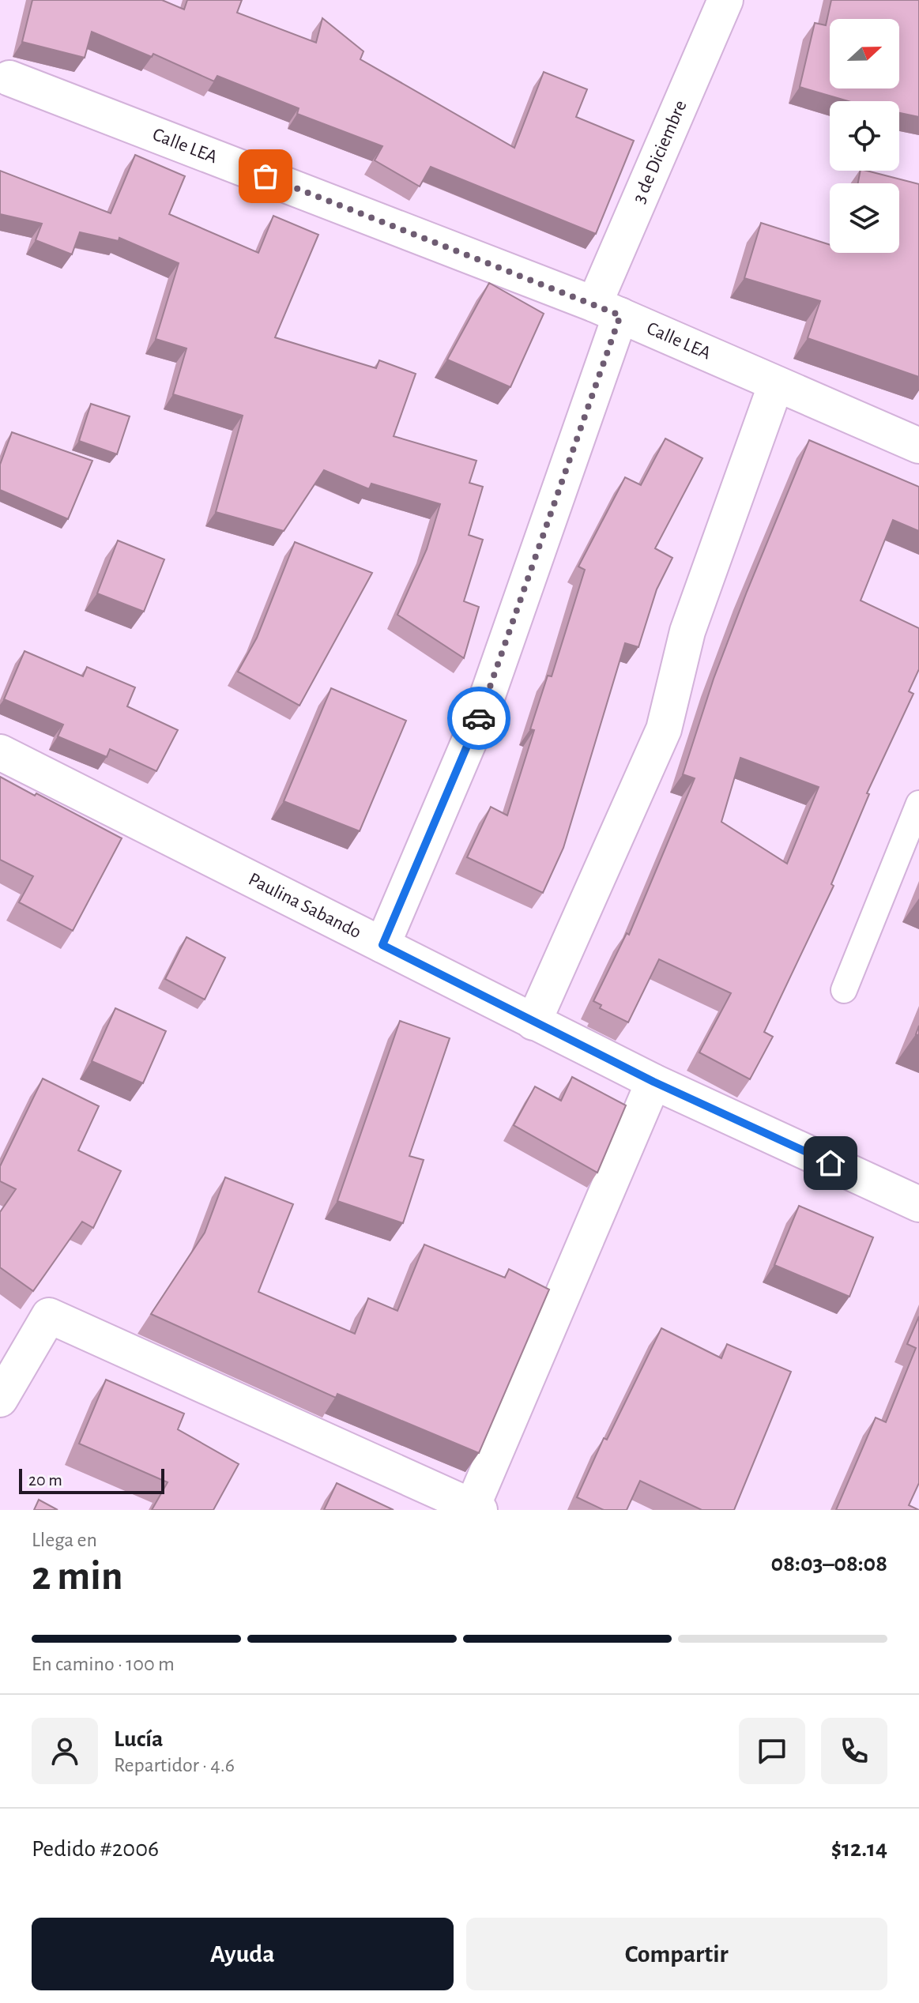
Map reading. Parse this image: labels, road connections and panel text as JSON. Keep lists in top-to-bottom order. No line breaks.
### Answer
{"streets":{"street":["Calle LEA","3 de Diciembre","Paulina Sabando"]},"crossings":[["Calle LEA","3 de Diciembre"],["3 de Diciembre","Paulina Sabando"]],"scale_bar":"20 m","north":"right","page":{"scale":"20 m","heading":["2 min","Llega en","08:03–08:08"],"panel":["Lucía","Repartidor · 4.6","Pedido #2006","$12.14"],"bar":"En camino · 100 m","buttons":["Ayuda","Compartir"]}}
